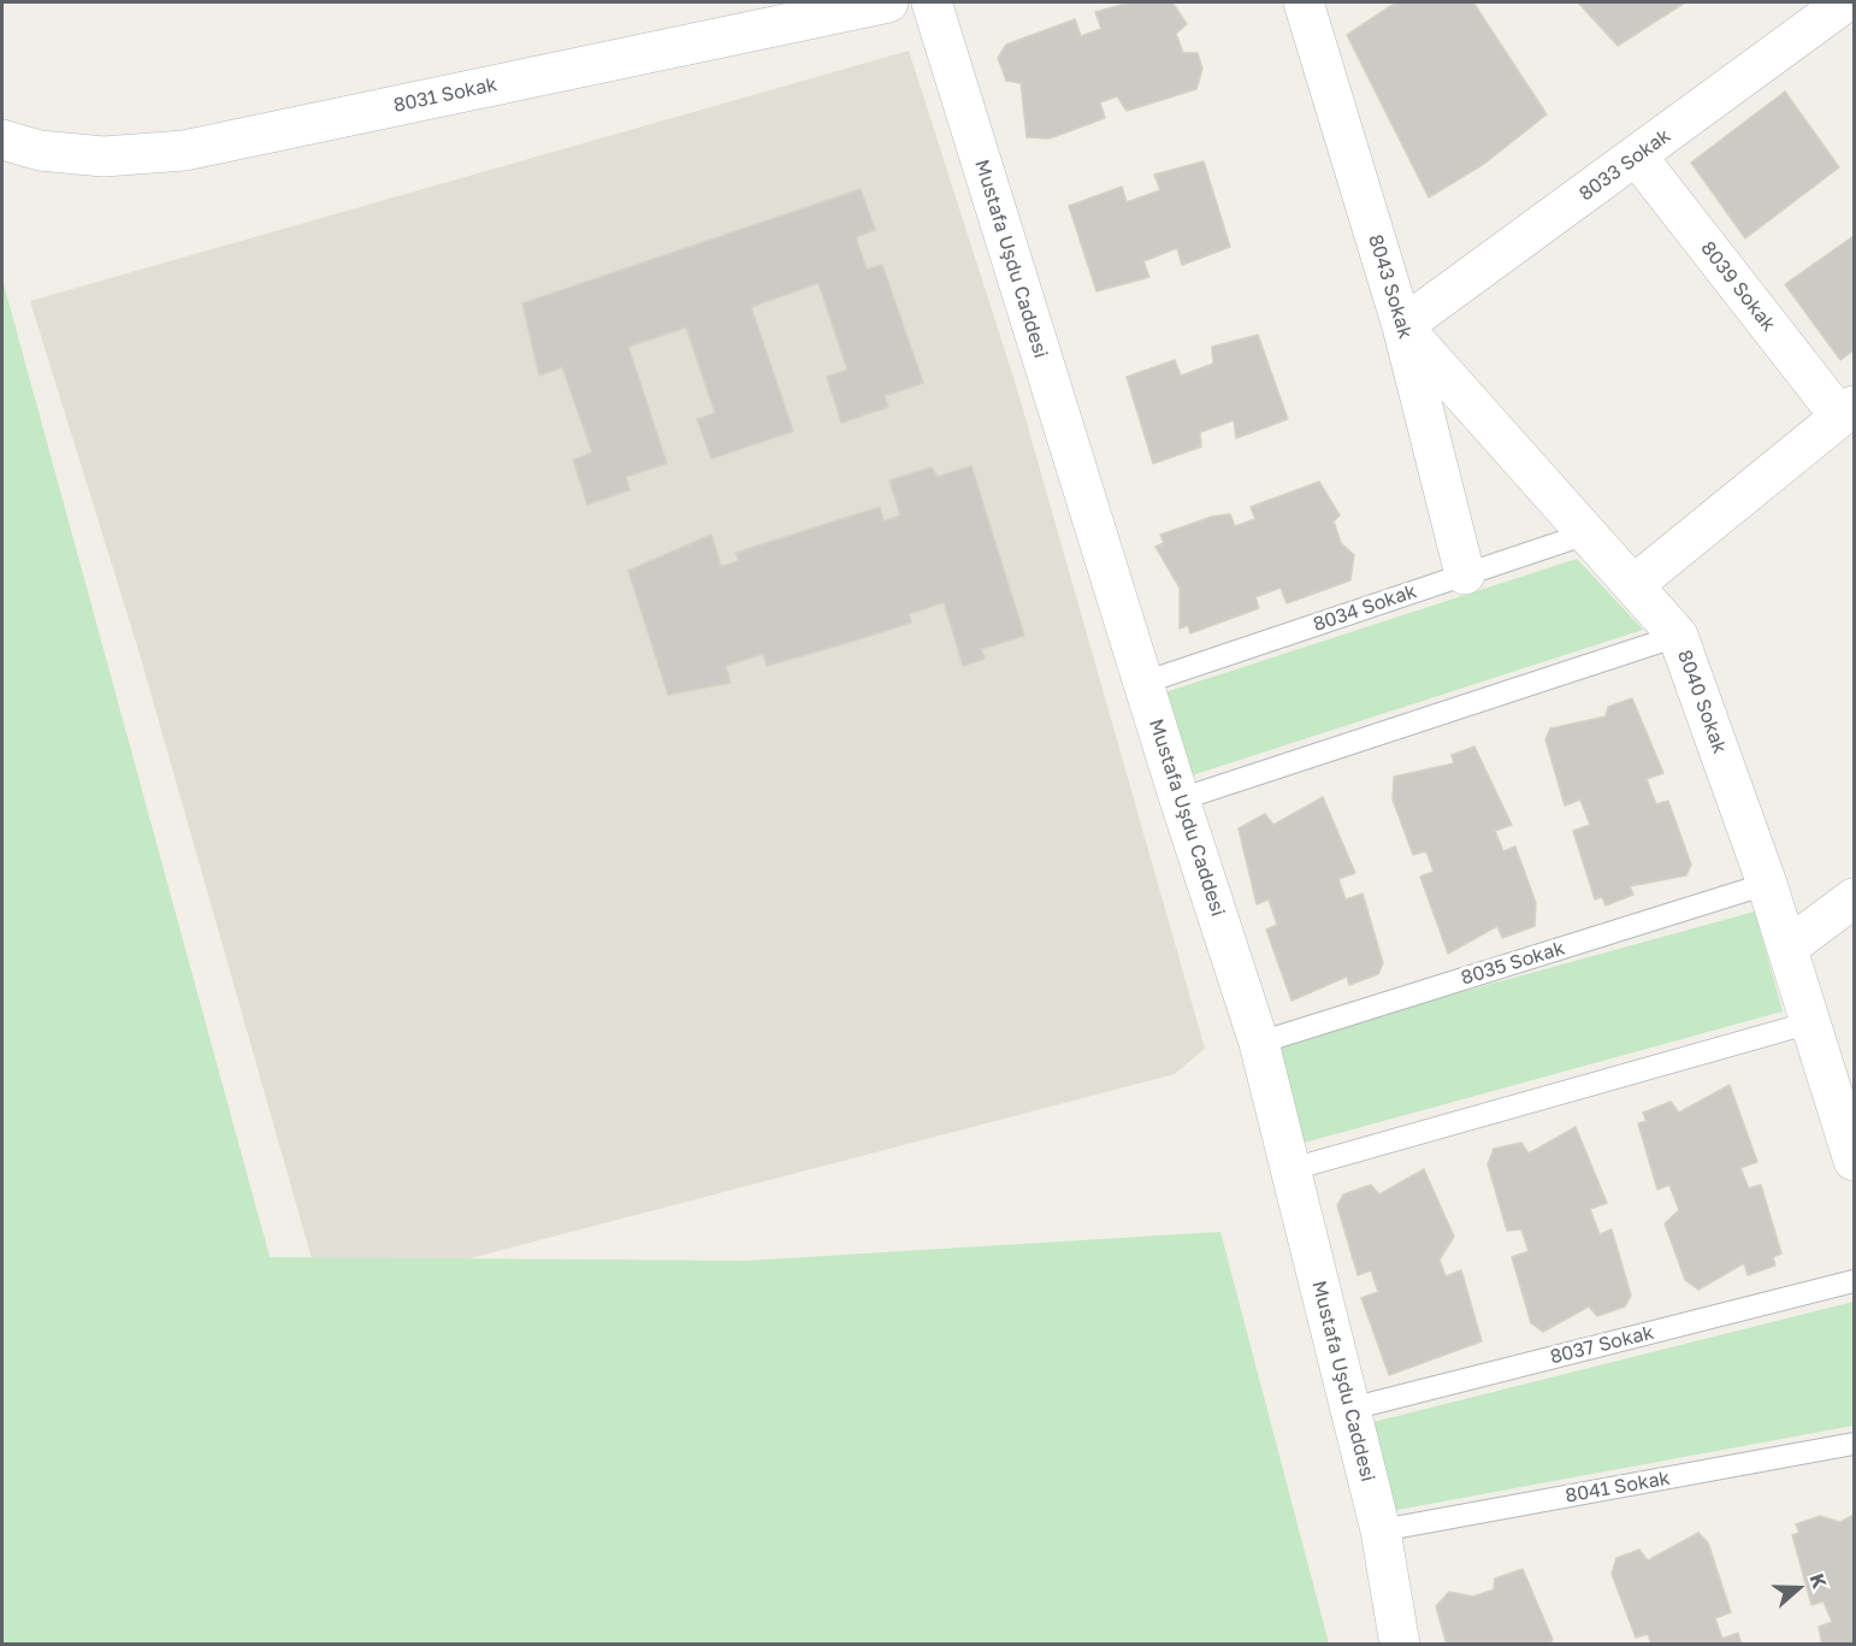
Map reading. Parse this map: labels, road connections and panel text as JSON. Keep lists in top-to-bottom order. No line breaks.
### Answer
{"streets":{"street":["8031 Sokak","8033 Sokak","Mustafa Uşdu Caddesi","8043 Sokak","8039 Sokak","8040 Sokak"],"lane":["8034 Sokak","8035 Sokak","8037 Sokak","8041 Sokak"]},"crossings":[["8033 Sokak","8043 Sokak"],["8033 Sokak","8039 Sokak"],["8033 Sokak","8040 Sokak"],["Mustafa Uşdu Caddesi","8034 Sokak"],["Mustafa Uşdu Caddesi","8035 Sokak"],["Mustafa Uşdu Caddesi","8037 Sokak"],["Mustafa Uşdu Caddesi","8041 Sokak"],["8043 Sokak","8034 Sokak"],["8043 Sokak","8040 Sokak"],["8034 Sokak","8040 Sokak"],["8040 Sokak","8035 Sokak"]],"north":"right"}
